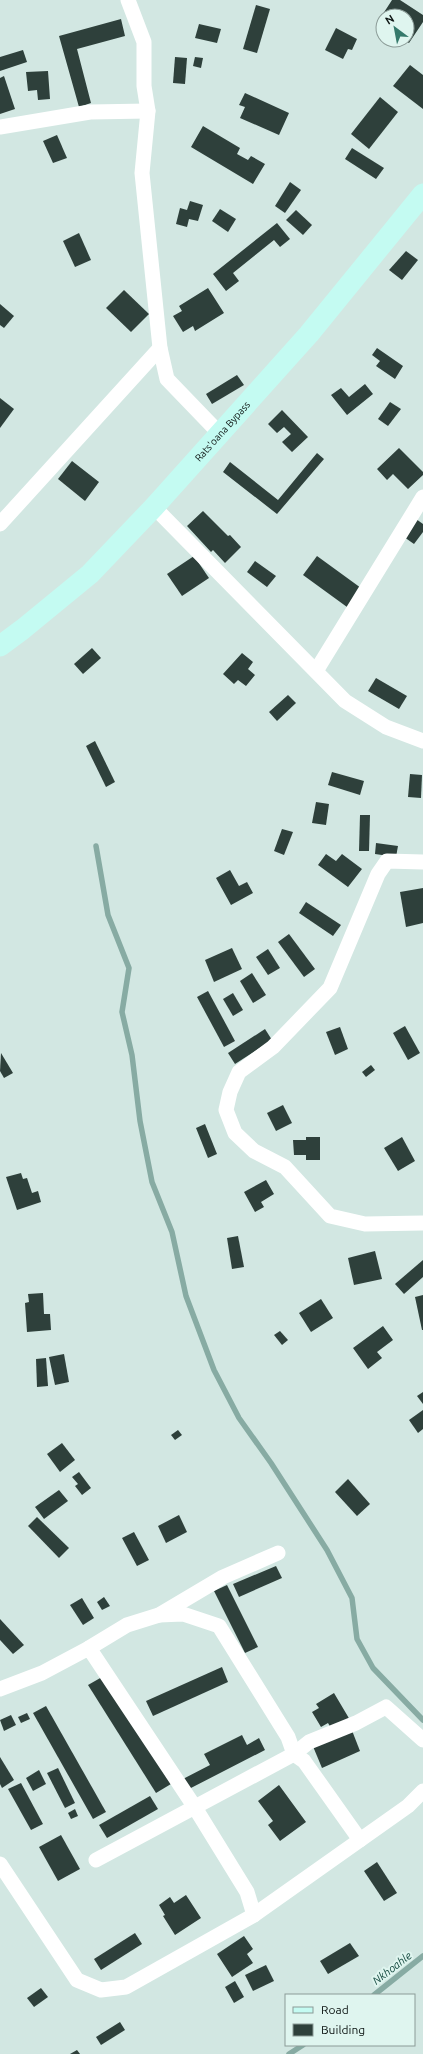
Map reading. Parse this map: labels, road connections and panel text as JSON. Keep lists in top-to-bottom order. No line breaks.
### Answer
{"streets":{"street":["Rats'oana Bypass"]},"water":["Nkhoahle"],"legend":["Road","Building"],"north":"top left"}
